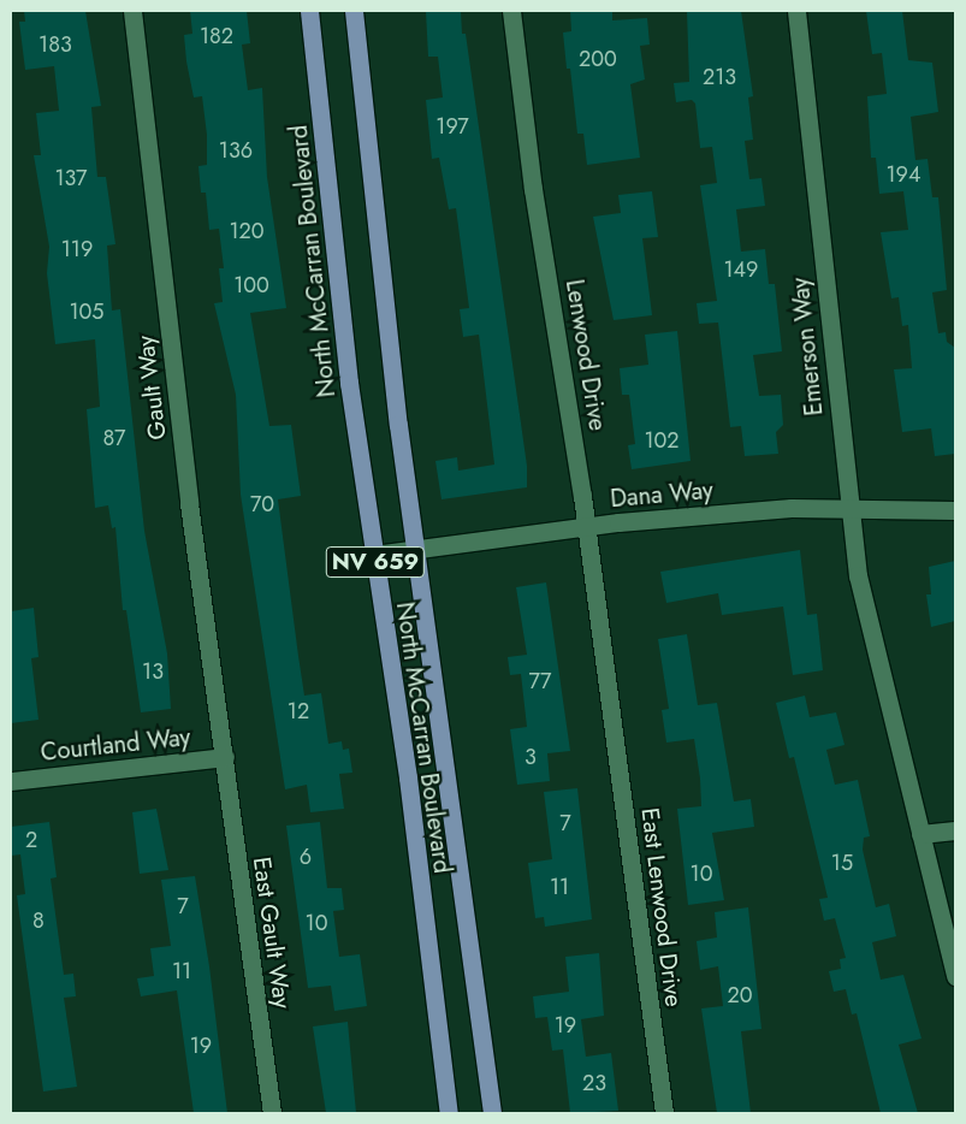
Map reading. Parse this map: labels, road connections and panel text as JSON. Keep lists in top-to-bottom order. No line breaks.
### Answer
{"streets":{"main road":["North McCarran Boulevard","NV 659"],"street":["Emerson Way","Lenwood Drive","Gault Way","Dana Way","Courtland Way","East Lenwood Drive","East Gault Way"]},"crossings":[["North McCarran Boulevard","Dana Way"],["Emerson Way","Dana Way"],["Lenwood Drive","Dana Way"],["Lenwood Drive","East Lenwood Drive"],["Gault Way","Courtland Way"],["Gault Way","East Gault Way"],["Courtland Way","East Gault Way"]],"house_numbers":["182","183","200","213","197","136","194","137","120","119","149","100","105","87","102","70","13","77","12","3","7","2","6","15","10","11","7","8","10","11","20","19","19","23"]}
